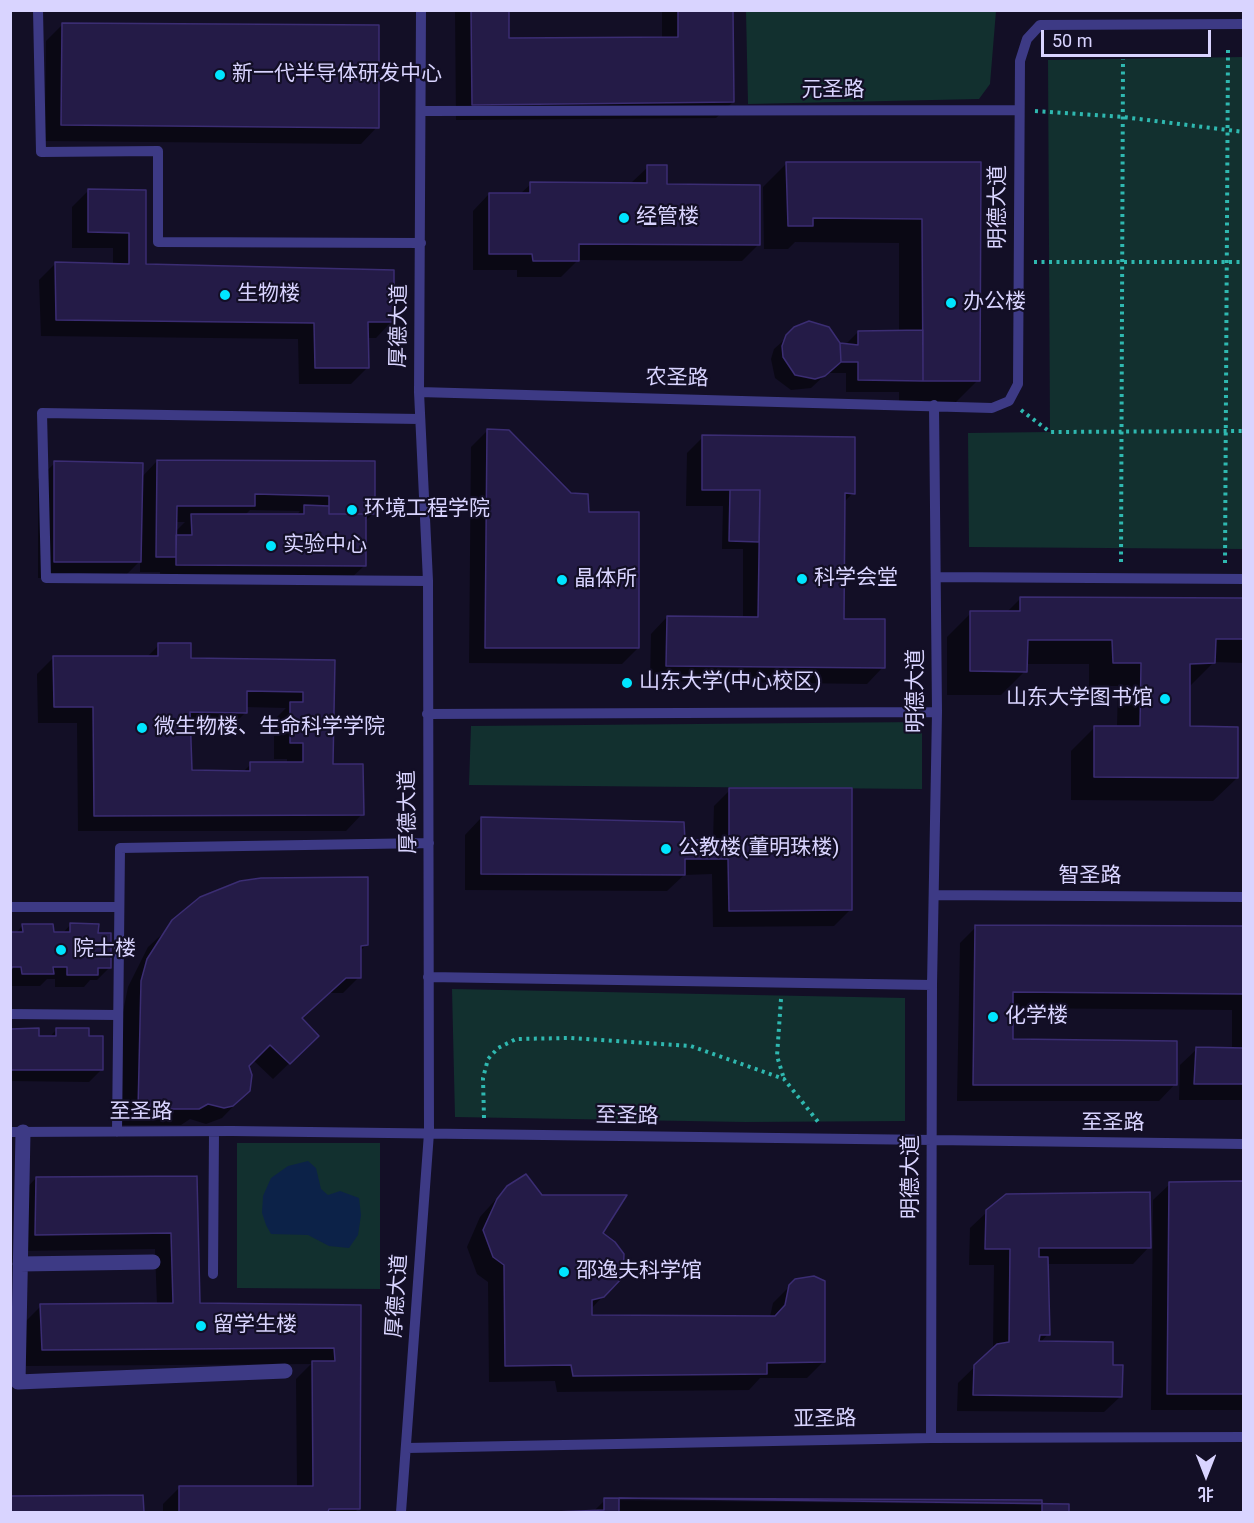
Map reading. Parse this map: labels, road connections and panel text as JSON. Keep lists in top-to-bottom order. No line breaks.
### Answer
{"streets":{"lane":["元圣路","明德大道","厚德大道","农圣路","智圣路","至圣路","亚圣路"]},"crossings":[["元圣路","明德大道"],["元圣路","厚德大道"],["明德大道","农圣路"],["明德大道","智圣路"],["明德大道","至圣路"],["明德大道","亚圣路"],["厚德大道","农圣路"],["厚德大道","至圣路"],["厚德大道","亚圣路"]],"places":["新一代半导体研发中心","经管楼","生物楼","办公楼","环境工程学院","实验中心","科学会堂","晶体所","山东大学(中心校区)","山东大学图书馆","微生物楼、生命科学学院","公教楼(董明珠楼)","院士楼","化学楼","邵逸夫科学馆","留学生楼"],"scale_bar":"50 m","north":"bottom"}
